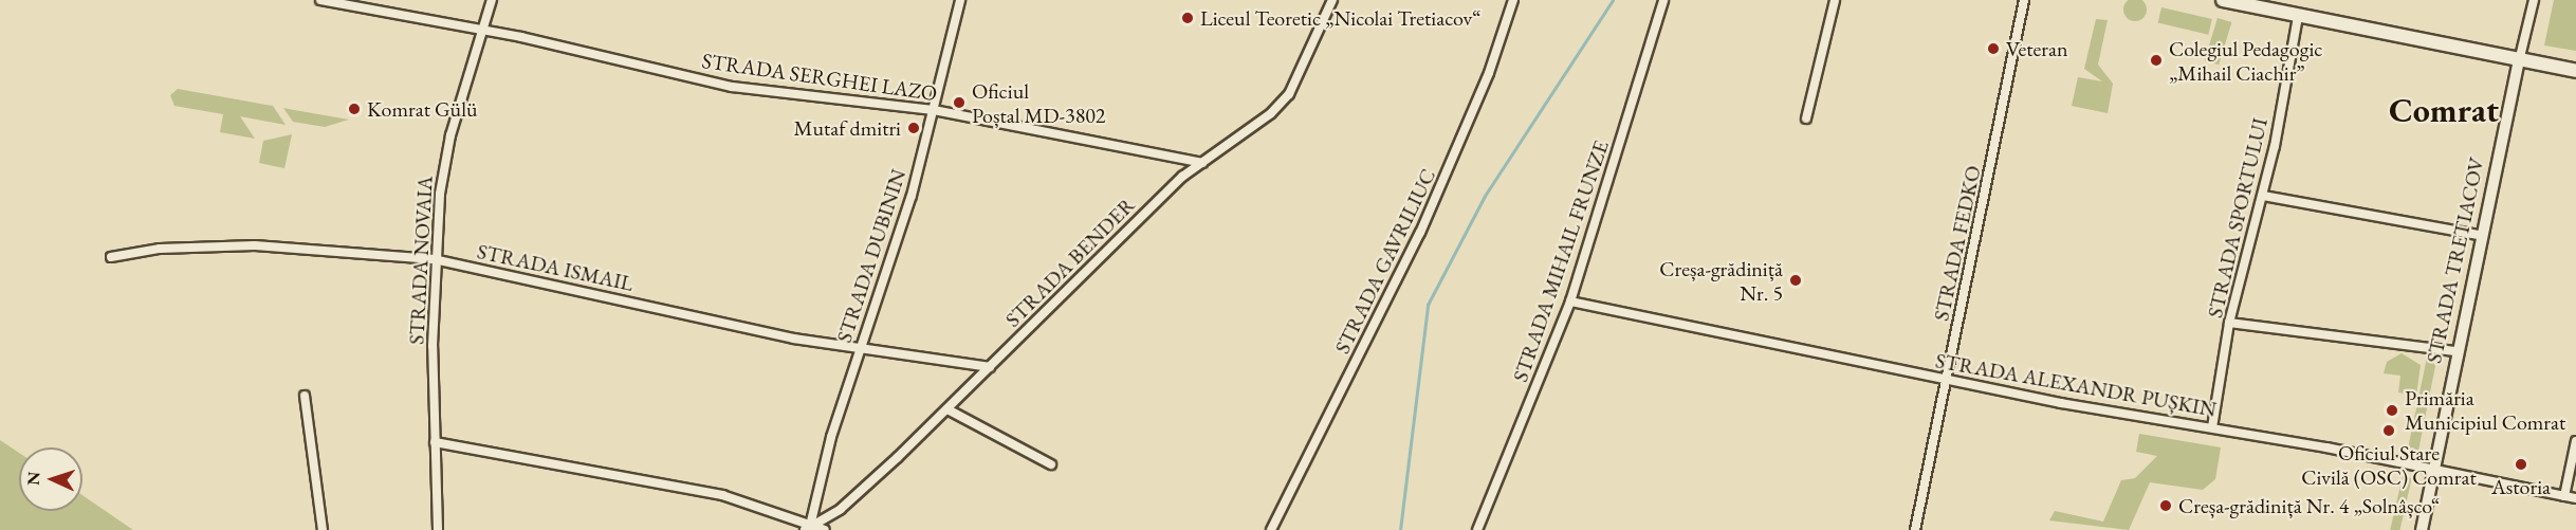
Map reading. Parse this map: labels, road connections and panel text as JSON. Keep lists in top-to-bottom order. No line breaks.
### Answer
{"streets":{"street":["STRADA SERGHEI LAZO","STRADA SPORTULUI","STRADA FEDKO","STRADA DUBININ","STRADA NOVAIA","STRADA TRETIACOV","STRADA GAVRILIUC","STRADA MIHAIL FRUNZE","STRADA BENDER","STRADA ISMAIL","STRADA ALEXANDR PUȘKIN"]},"crossings":[["STRADA SERGHEI LAZO","STRADA DUBININ"],["STRADA SERGHEI LAZO","STRADA NOVAIA"],["STRADA SERGHEI LAZO","STRADA BENDER"],["STRADA SPORTULUI","STRADA ALEXANDR PUȘKIN"],["STRADA FEDKO","STRADA ALEXANDR PUȘKIN"],["STRADA DUBININ","STRADA BENDER"],["STRADA DUBININ","STRADA ISMAIL"],["STRADA NOVAIA","STRADA ISMAIL"],["STRADA TRETIACOV","STRADA ALEXANDR PUȘKIN"],["STRADA MIHAIL FRUNZE","STRADA ALEXANDR PUȘKIN"],["STRADA BENDER","STRADA ISMAIL"]],"districts":["Comrat"],"places":["Liceul Teoretic „Nicolai Tretiacov“","Veteran","Colegiul Pedagogic „Mihail Ciachir”","Oficiul Poștal MD-3802","Komrat Gülü","Mutaf dmitri","Creșa-grădiniță Nr. 5","Primăria Municipiul Comrat","Oficiul Stare Civilă (OSC) Comrat","Astoria","Creșa-grădiniță Nr. 4 „Solnâșco“"],"north":"left"}
